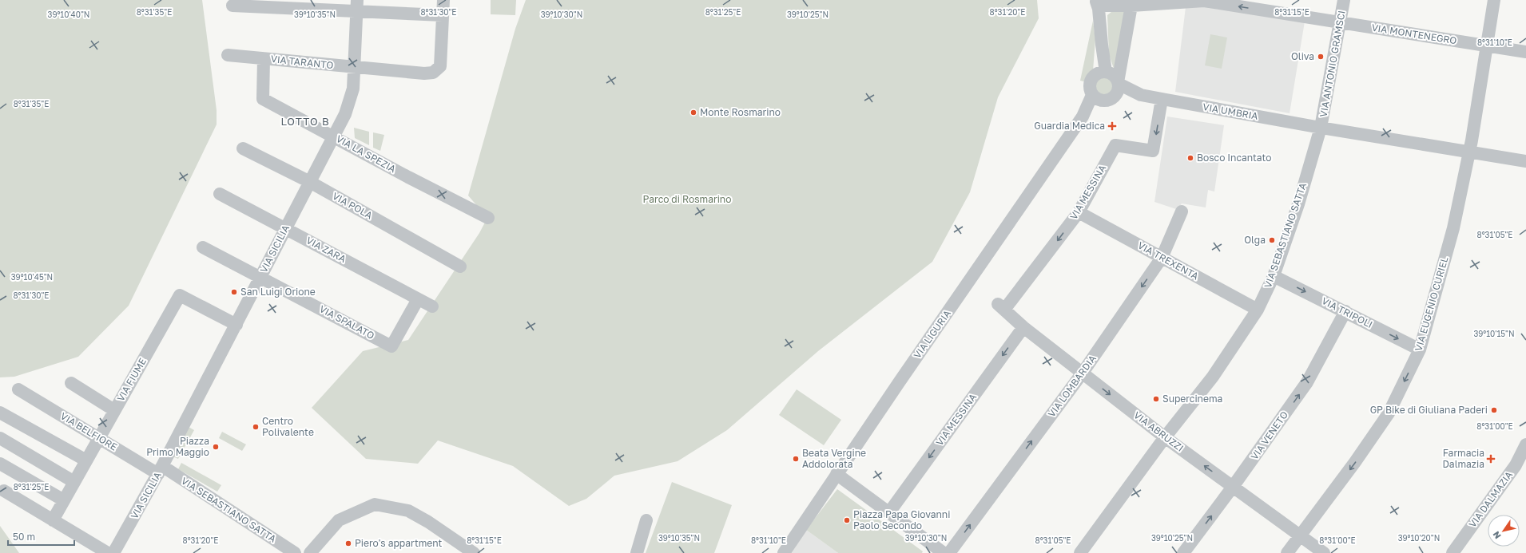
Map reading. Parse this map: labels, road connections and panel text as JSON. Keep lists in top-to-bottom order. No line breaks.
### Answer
{"streets":{"street":["VIA MONTENEGRO","VIA TARANTO","VIA ANTONIO GRAMSCI","VIA UMBRIA","VIA LA SPEZIA","VIA MESSINA","VIA POLA","VIA SEBASTIANO SATTA","VIA SICILIA","VIA ZARA","VIA TREXENTA","VIA EUGENIO CURIEL","VIA TRIPOLI","VIA SPALATO","VIA LIGURIA","VIA FIUME","VIA LOMBARDIA","VIA BELFIORE","VIA ABRUZZI","VIA VENETO","VIA DALMAZIA"]},"crossings":[["VIA MONTENEGRO","VIA ANTONIO GRAMSCI"],["VIA MONTENEGRO","VIA EUGENIO CURIEL"],["VIA TARANTO","VIA LA SPEZIA"],["VIA TARANTO","VIA SICILIA"],["VIA ANTONIO GRAMSCI","VIA UMBRIA"],["VIA ANTONIO GRAMSCI","VIA SEBASTIANO SATTA"],["VIA UMBRIA","VIA MESSINA"],["VIA UMBRIA","VIA SEBASTIANO SATTA"],["VIA UMBRIA","VIA EUGENIO CURIEL"],["VIA UMBRIA","VIA LIGURIA"],["VIA LA SPEZIA","VIA SICILIA"],["VIA MESSINA","VIA TREXENTA"],["VIA MESSINA","VIA ABRUZZI"],["VIA POLA","VIA SICILIA"],["VIA SEBASTIANO SATTA","VIA SICILIA"],["VIA SEBASTIANO SATTA","VIA TREXENTA"],["VIA SEBASTIANO SATTA","VIA TRIPOLI"],["VIA SEBASTIANO SATTA","VIA BELFIORE"],["VIA SEBASTIANO SATTA","VIA ABRUZZI"],["VIA SICILIA","VIA ZARA"],["VIA SICILIA","VIA SPALATO"],["VIA SICILIA","VIA FIUME"],["VIA SICILIA","VIA BELFIORE"],["VIA ZARA","VIA SPALATO"],["VIA TREXENTA","VIA LOMBARDIA"],["VIA EUGENIO CURIEL","VIA TRIPOLI"],["VIA EUGENIO CURIEL","VIA ABRUZZI"],["VIA TRIPOLI","VIA VENETO"],["VIA FIUME","VIA BELFIORE"],["VIA LOMBARDIA","VIA ABRUZZI"],["VIA ABRUZZI","VIA VENETO"]],"one_way":["VIA MESSINA","VIA EUGENIO CURIEL","VIA TRIPOLI","VIA VENETO"],"districts":["LOTTO B"],"parks":["Parco di Rosmarino"],"places":{"other":["Oliva","Monte Rosmarino","Bosco Incantato","Olga","San Luigi Orione","Supercinema","GP Bike di Giuliana Paderi","Centro Polivalente","Piazza Primo Maggio","Beata Vergine Addolorata","Piazza Papa Giovanni Paolo Secondo","Piero's appartment"],"health":["Guardia Medica","Farmacia Dalmazia"]},"scale_bar":"50 m","north":"bottom left","coordinates":["8°31'35\"E","8°31'30\"E","8°31'25\"E","8°31'20\"E","8°31'15\"E","39°10'40\"N","39°10'35\"N","39°10'30\"N","39°10'25\"N","8°31'10\"E","8°31'05\"E","39°10'45\"N","39°10'15\"N","8°31'00\"E","39°10'20\"N"]}
